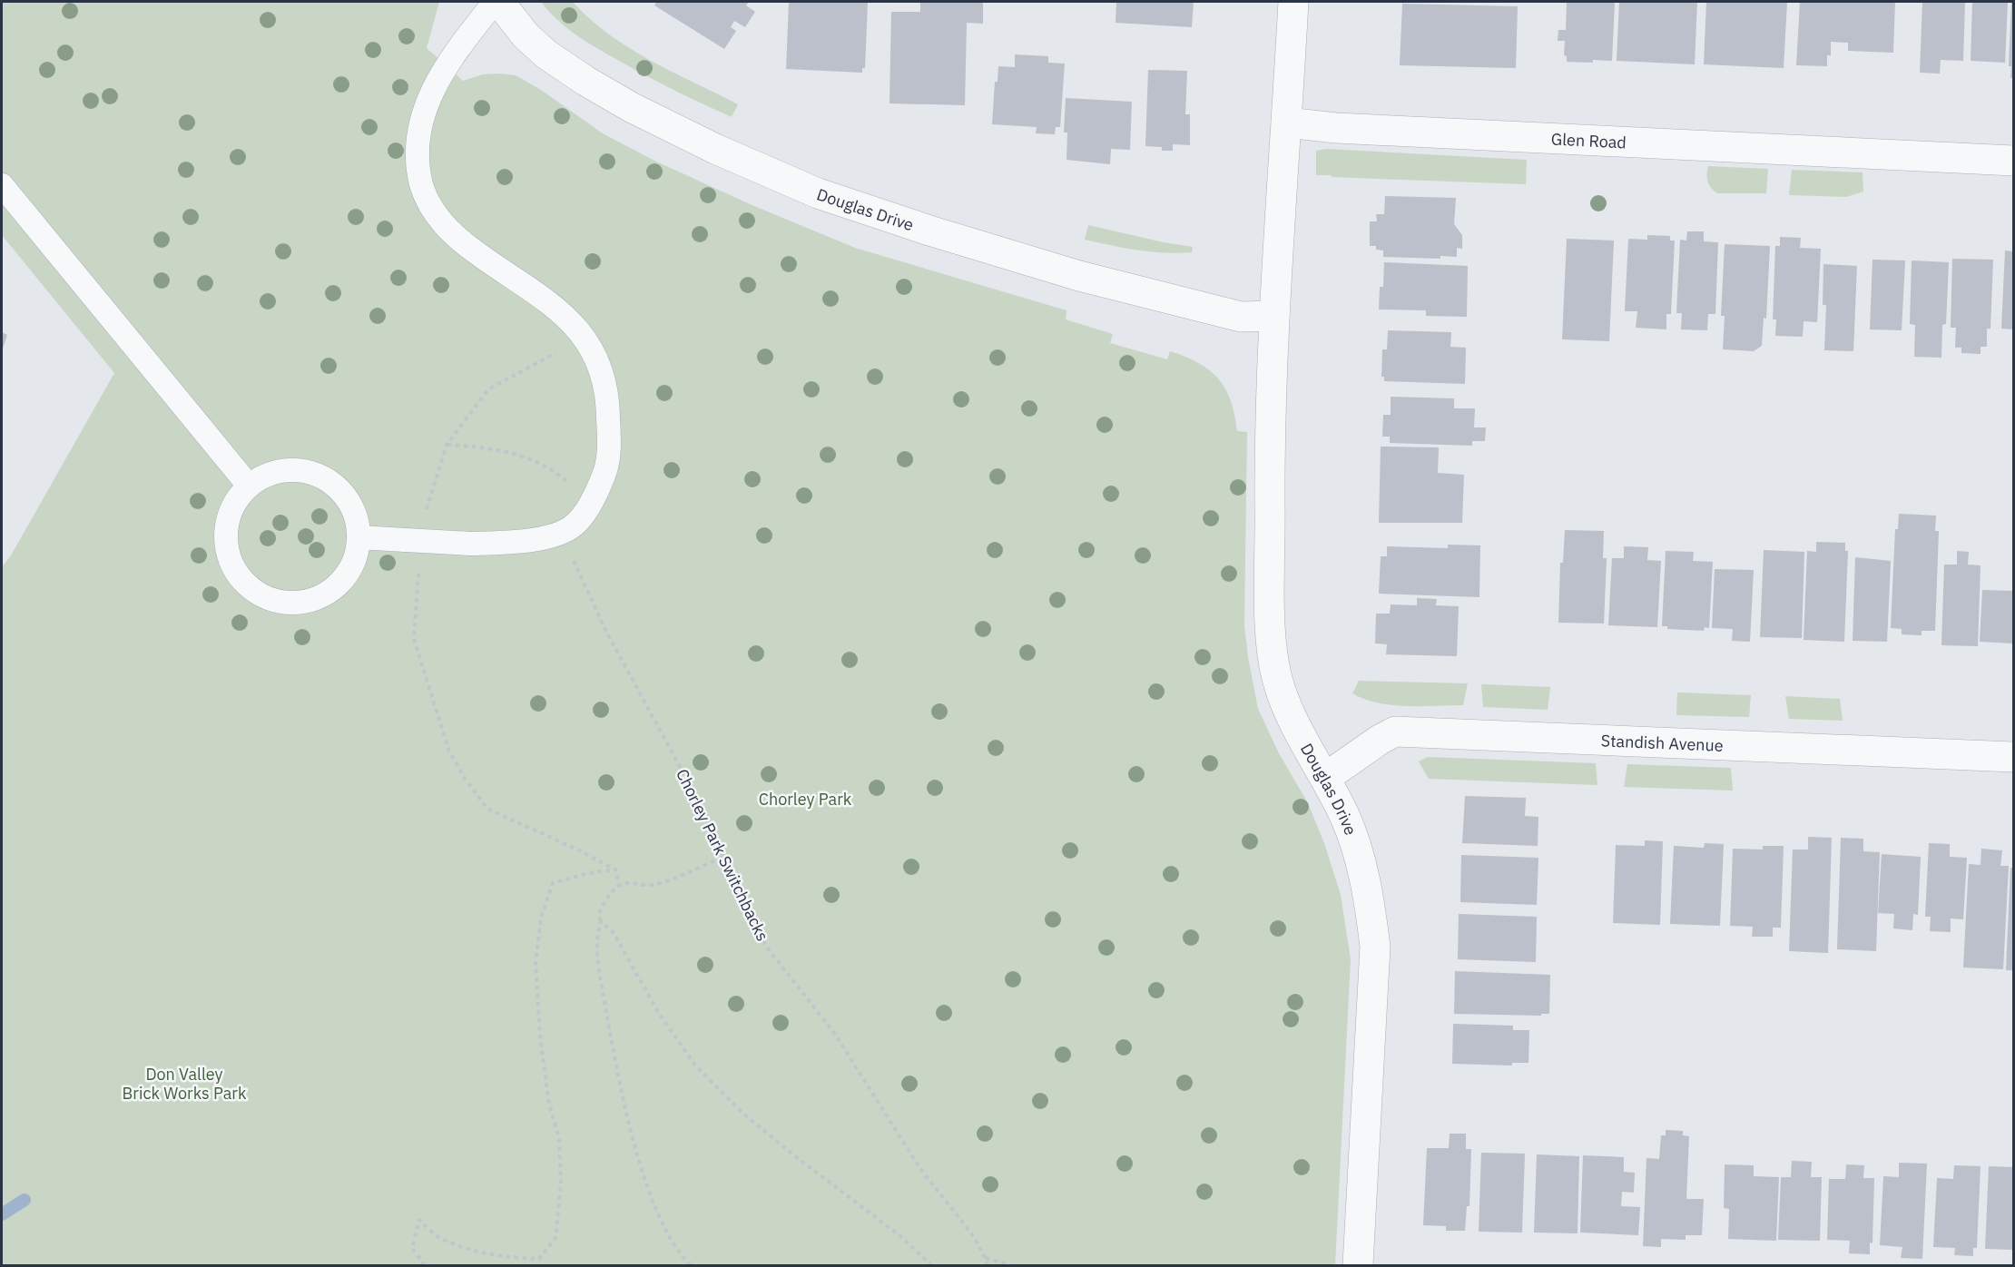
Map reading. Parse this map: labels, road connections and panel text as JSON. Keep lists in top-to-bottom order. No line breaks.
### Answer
{"streets":{"street":["Glen Road","Douglas Drive","Standish Avenue"],"path":["Chorley Park Switchbacks"]},"crossings":[["Glen Road","Douglas Drive"],["Douglas Drive","Standish Avenue"]],"parks":["Chorley Park","Don Valley Brick Works Park"]}
